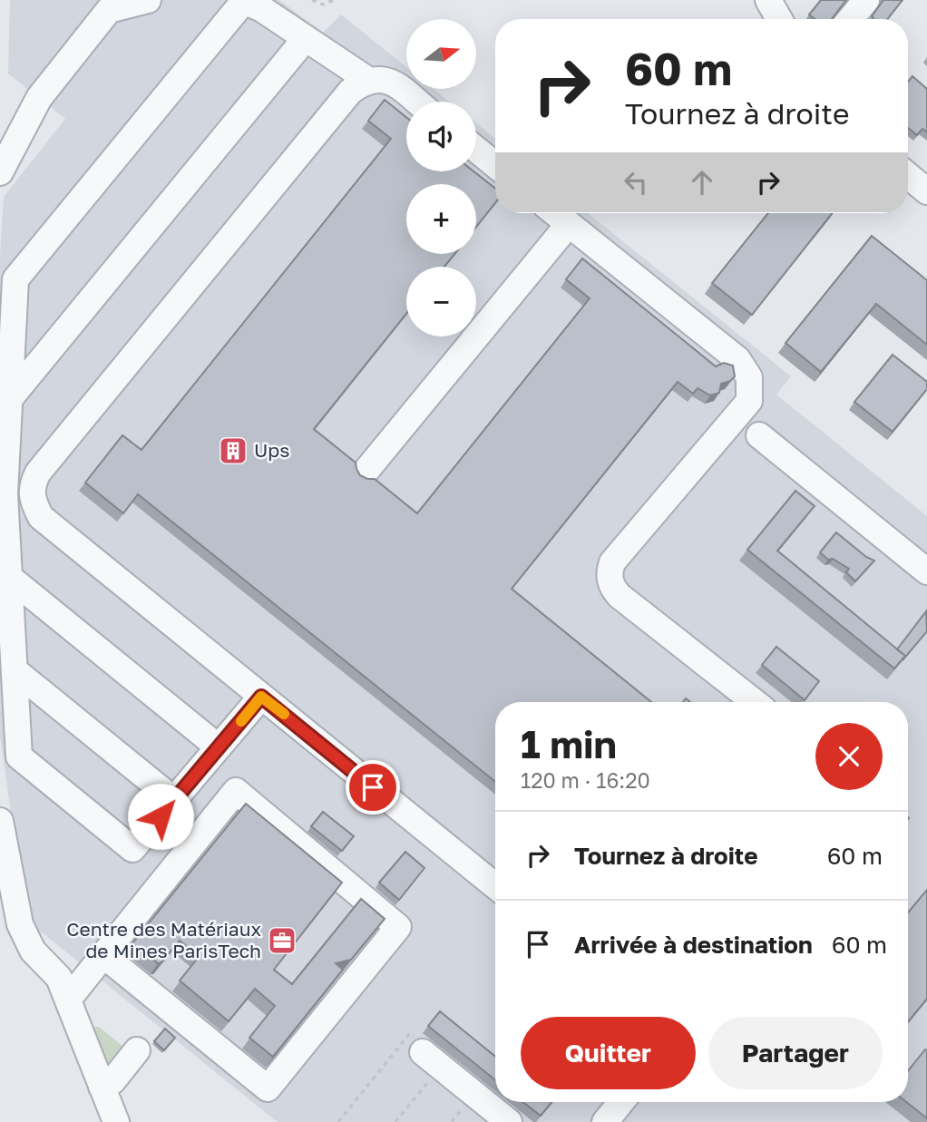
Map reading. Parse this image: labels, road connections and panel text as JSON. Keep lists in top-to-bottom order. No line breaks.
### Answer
{"places":{"building":["Ups"],"office":["Centre des Matériaux de Mines ParisTech"]},"north":"right","page":{"map_buttons":["+","−"],"turn":["60 m","Tournez à droite"],"heading":["1 min","120 m · 16:20"],"list":[{"name":"Tournez à droite","value":"60 m"},{"name":"Arrivée à destination","value":"60 m"}],"buttons":["Quitter","Partager"]}}
